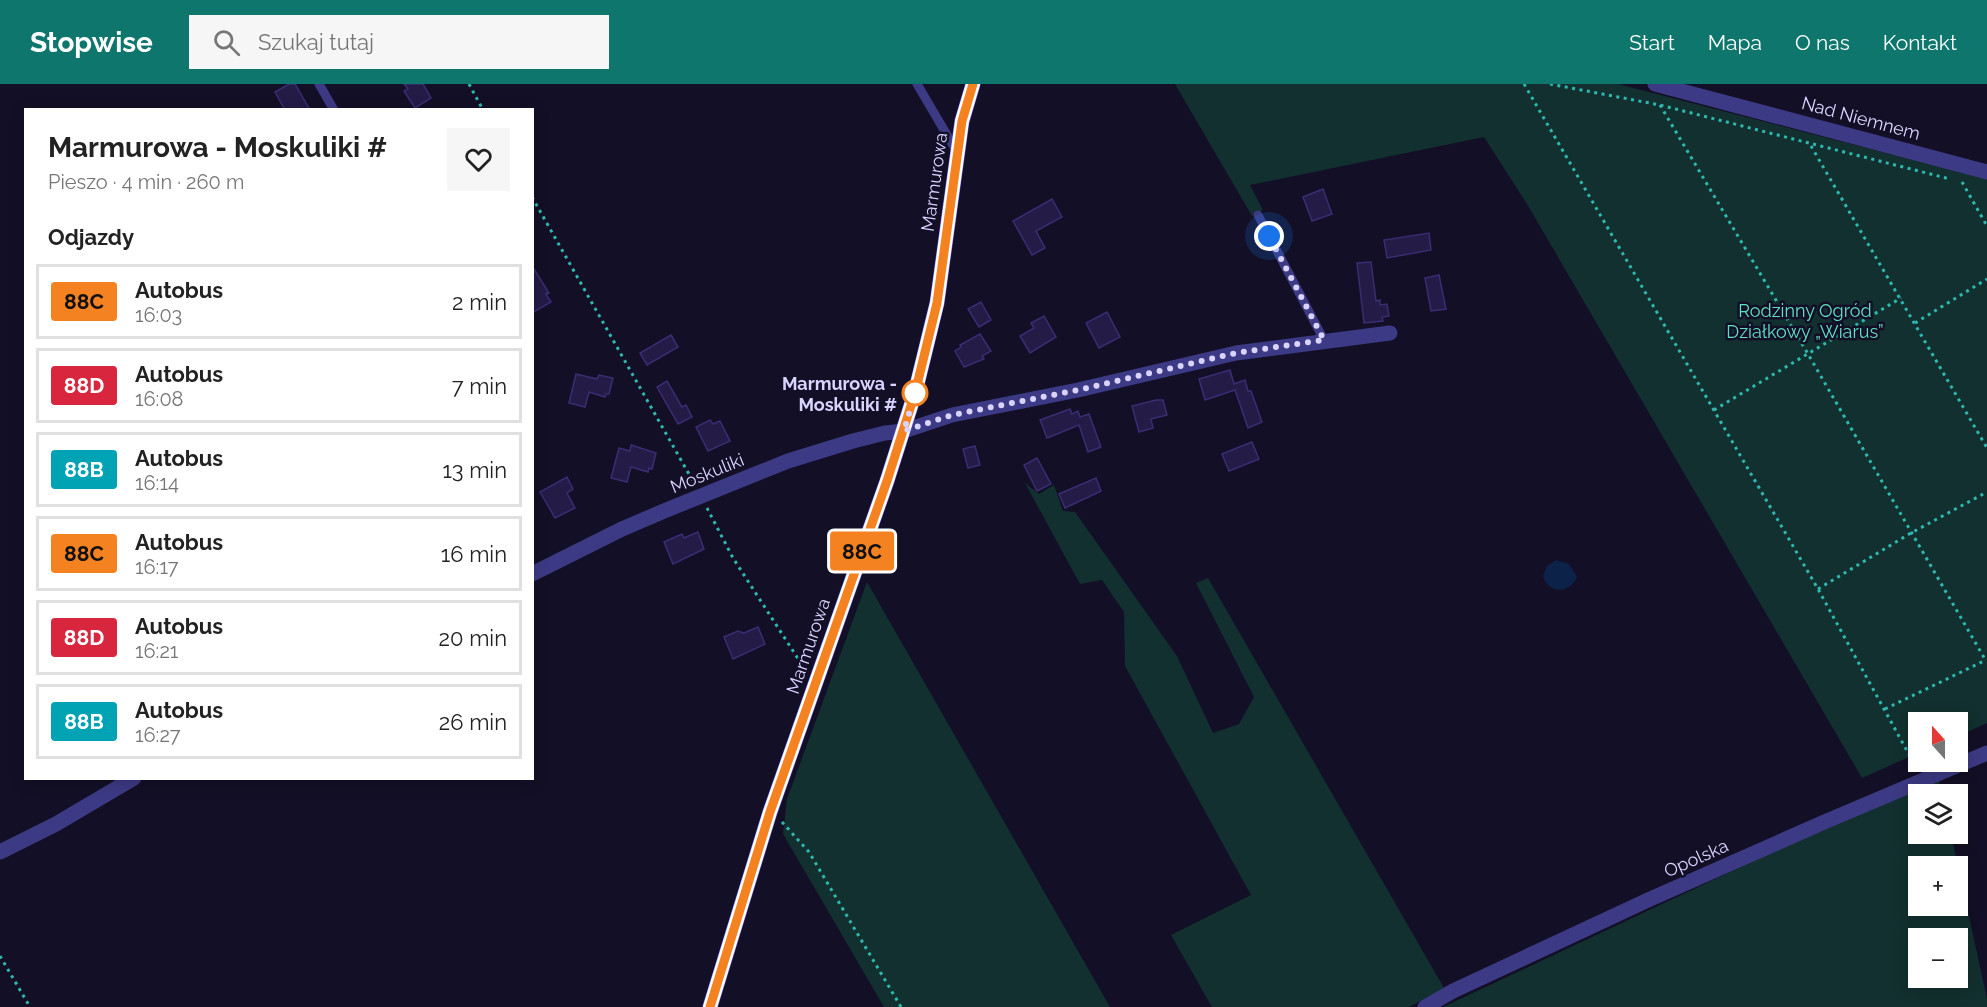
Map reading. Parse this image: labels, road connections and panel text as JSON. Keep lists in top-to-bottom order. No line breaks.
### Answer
{"streets":{"street":["Nad Niemnem","Marmurowa","Moskuliki","Opolska"]},"crossings":[["Marmurowa","Moskuliki"]],"parks":["Rodzinny Ogród Działkowy „Wiarus”"],"places":["Marmurowa - Moskuliki #"],"lines":["bus line 88C"],"north":"top","page":{"header":"Stopwise","search":"Szukaj tutaj","nav":["Start","Mapa","O nas","Kontakt"],"on_map":"88C","heading":[["Marmurowa - Moskuliki #","Pieszo · 4 min · 260 m"],"Odjazdy"],"list":[{"mark":"88C","name":"Autobus","note":"16:03","value":"2 min"},{"mark":"88D","name":"Autobus","note":"16:08","value":"7 min"},{"mark":"88B","name":"Autobus","note":"16:14","value":"13 min"},{"mark":"88C","name":"Autobus","note":"16:17","value":"16 min"},{"mark":"88D","name":"Autobus","note":"16:21","value":"20 min"},{"mark":"88B","name":"Autobus","note":"16:27","value":"26 min"}],"map_buttons":["+","−"]}}
